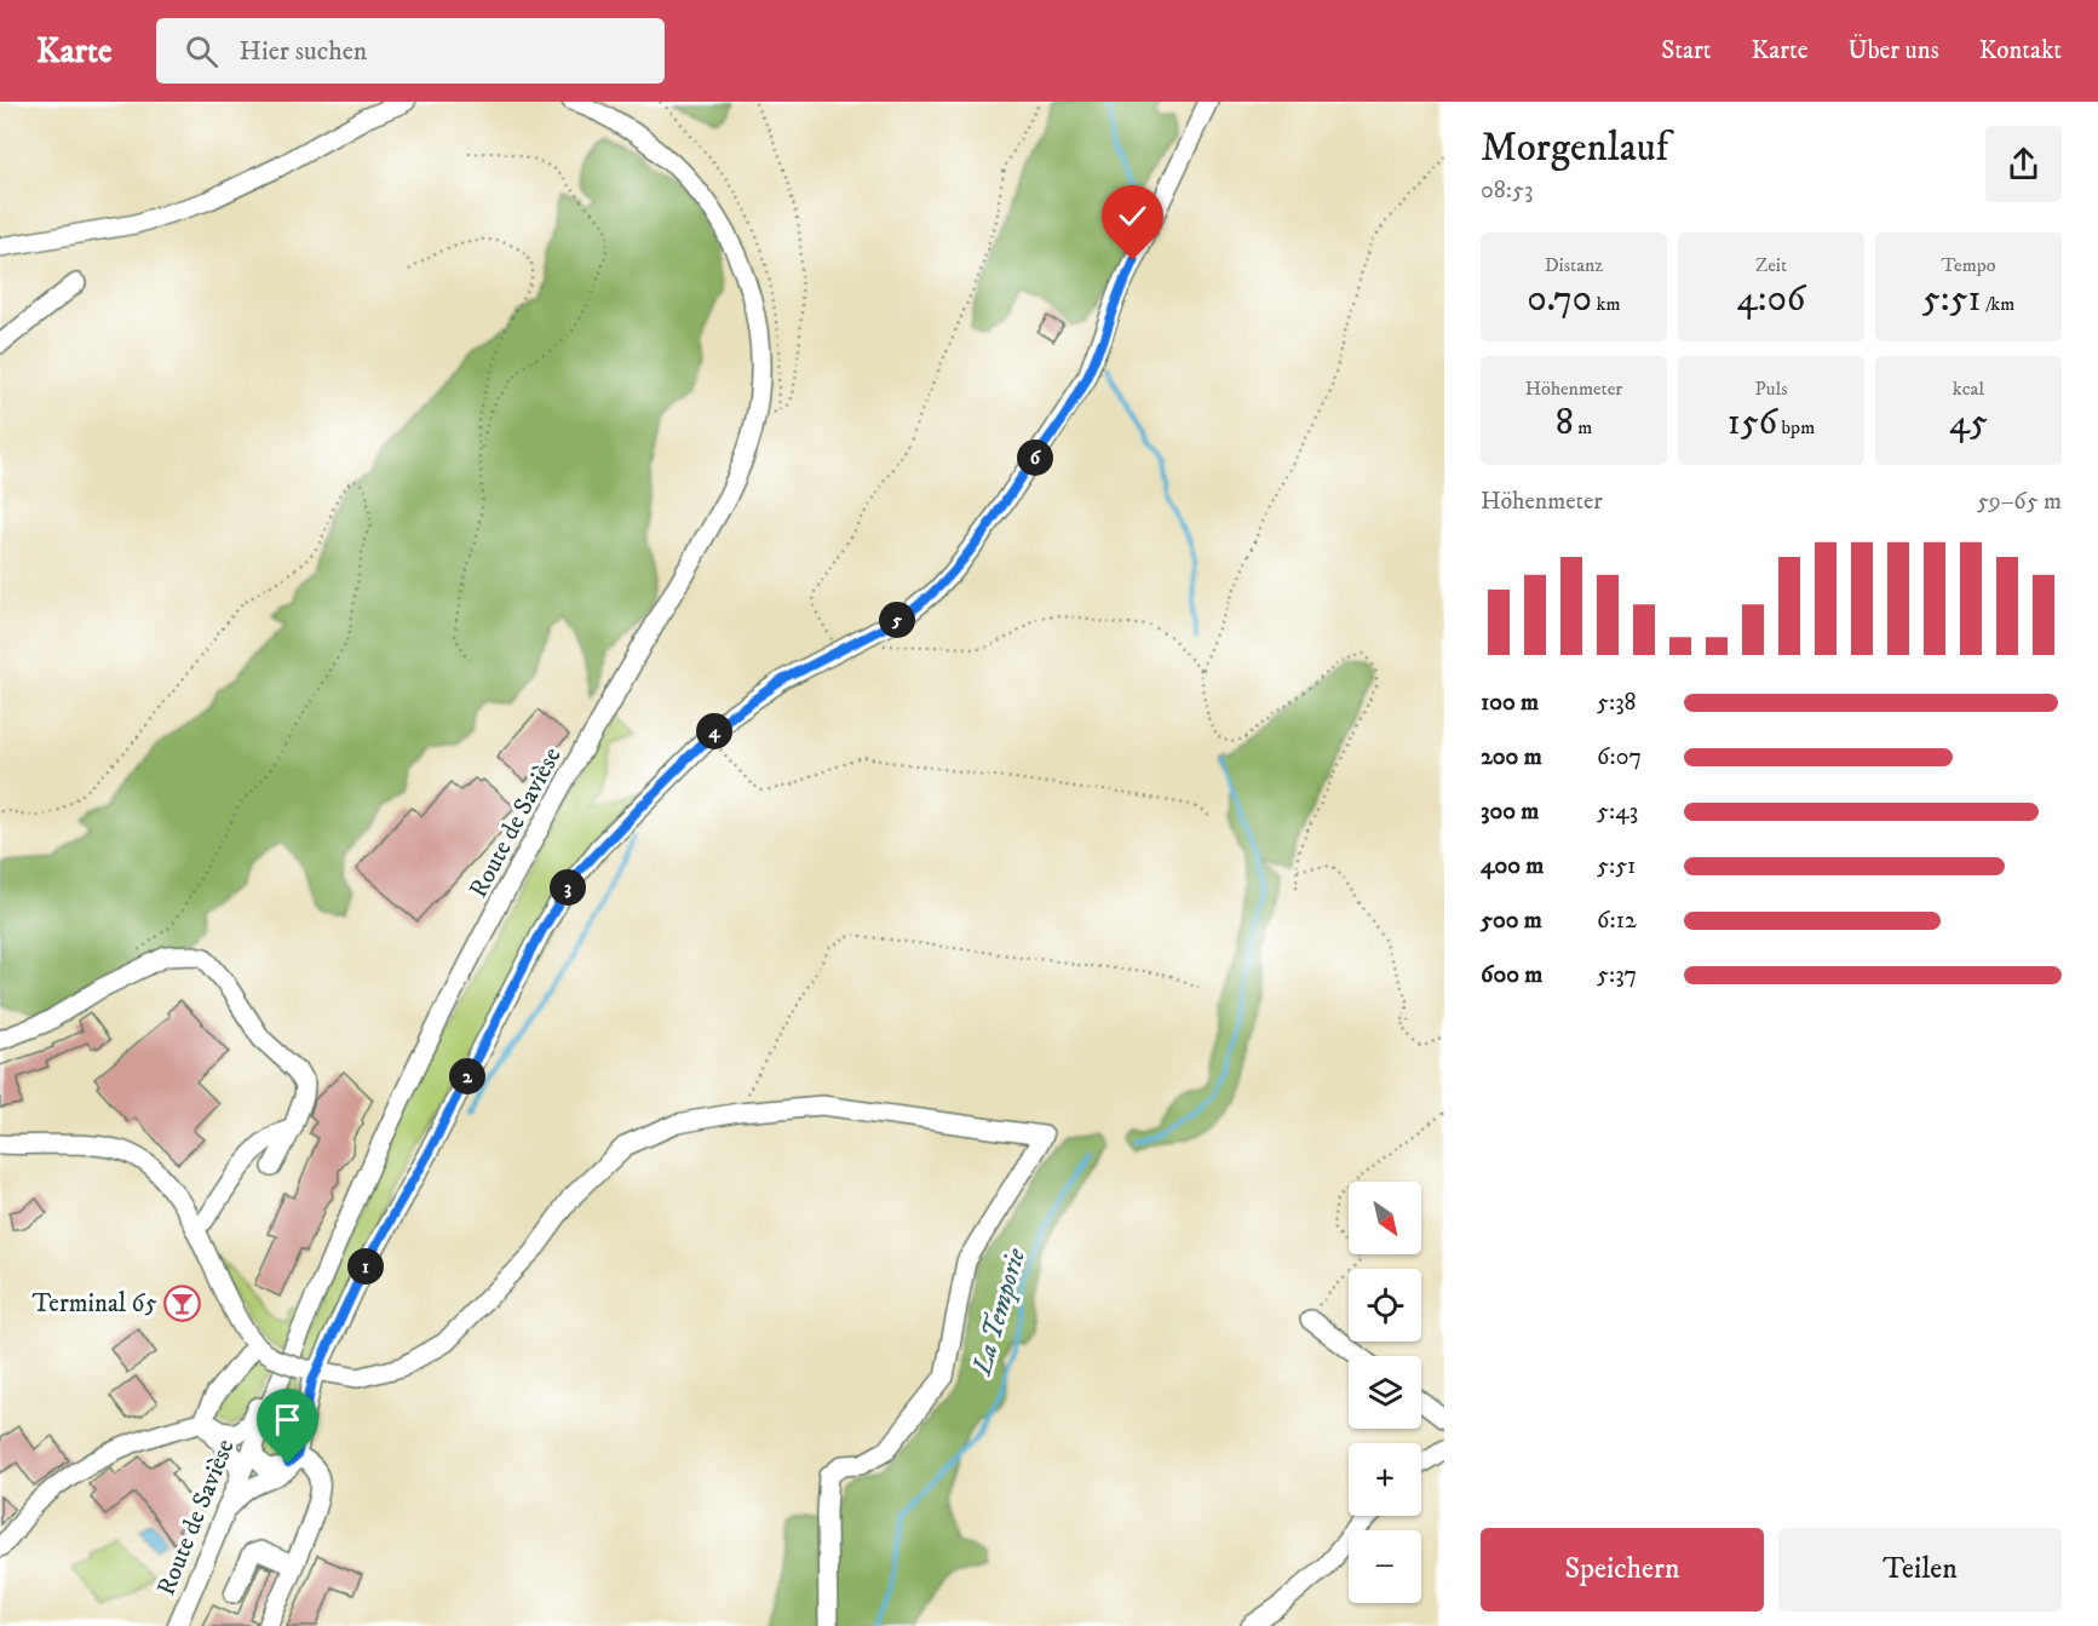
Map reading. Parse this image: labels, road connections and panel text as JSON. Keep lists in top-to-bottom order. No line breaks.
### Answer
{"streets":{"street":["Route de Savièse"]},"water":["La Temporie"],"places":{"bar":["Terminal 65"]},"north":"bottom right","page":{"header":"Karte","search":"Hier suchen","nav":["Start","Karte","Über uns","Kontakt"],"heading":["Morgenlauf","08:53"],"stats":[["Distanz","0.70 km"],["Zeit","4:06"],["Tempo","5:51 /km"],["Höhenmeter","8 m"],["Puls","156 bpm"],["kcal","45"]],"pins":["6","5","4","3","2","1"],"chart":["Höhenmeter","59–65 m"],"list":[{"name":"100 m","note":"5:38"},{"name":"200 m","note":"6:07"},{"name":"300 m","note":"5:43"},{"name":"400 m","note":"5:51"},{"name":"500 m","note":"6:12"},{"name":"600 m","note":"5:37"}],"map_buttons":["+","−"],"buttons":["Speichern","Teilen"]}}
